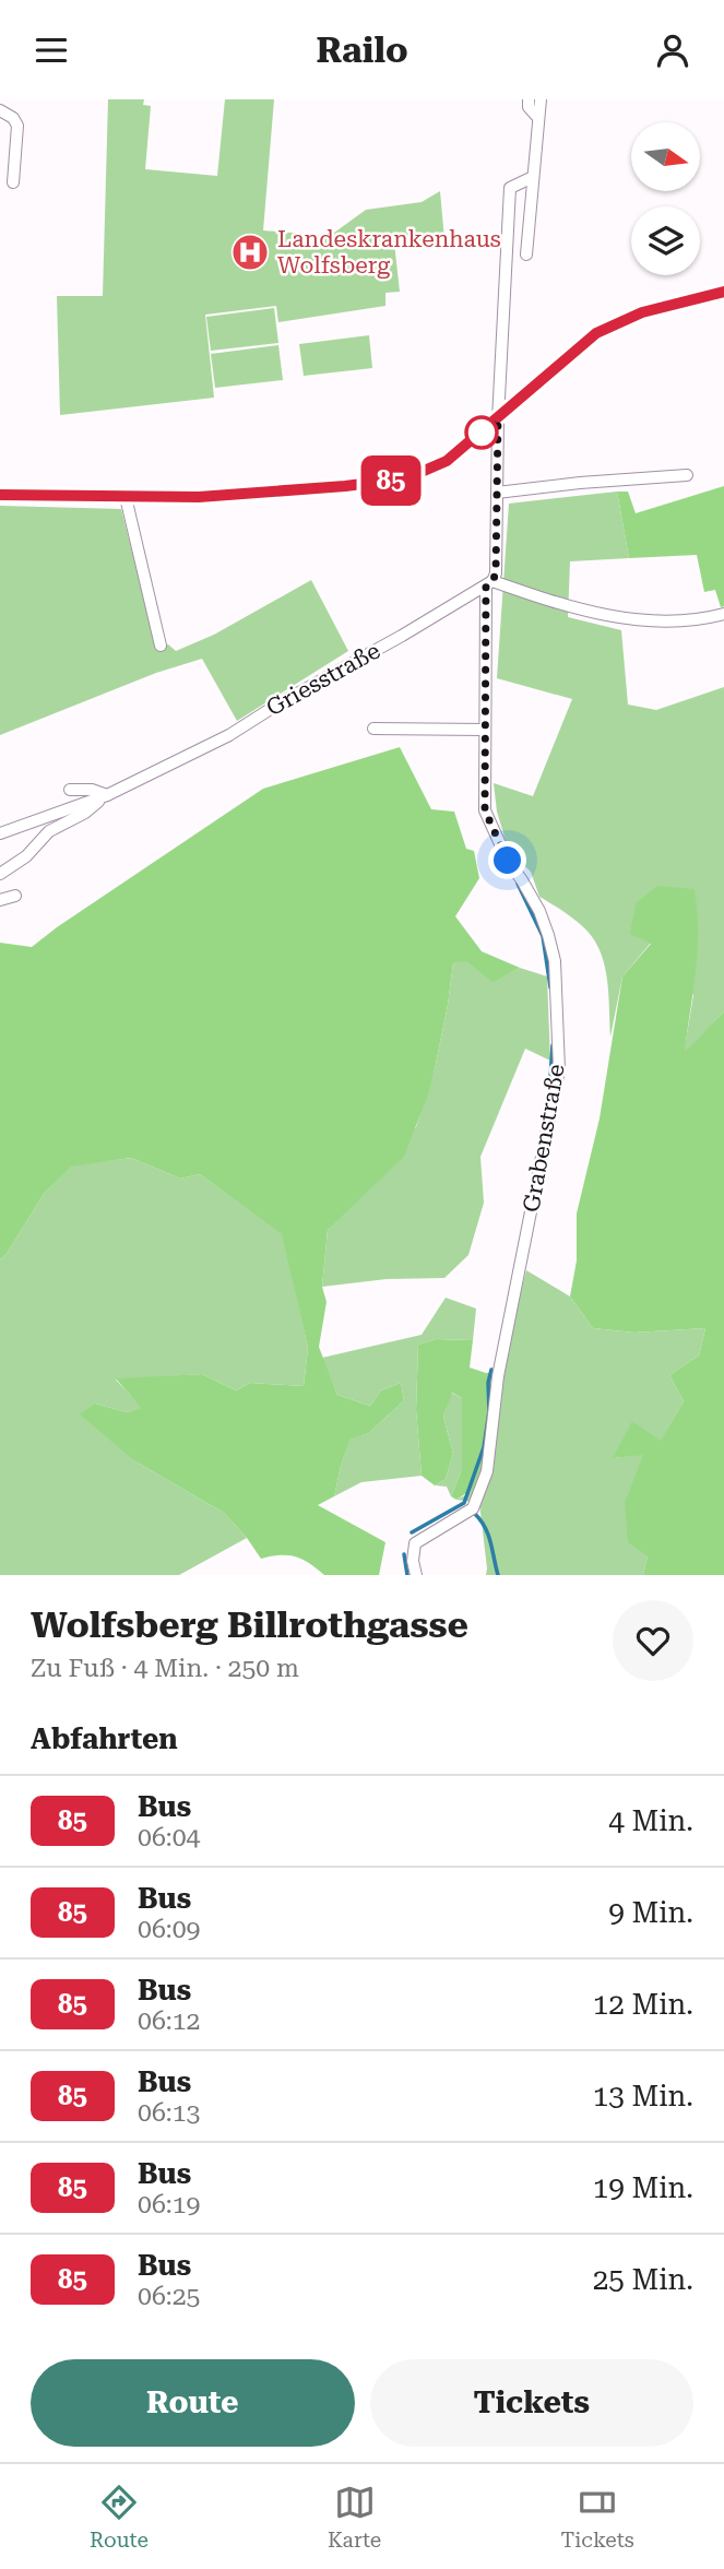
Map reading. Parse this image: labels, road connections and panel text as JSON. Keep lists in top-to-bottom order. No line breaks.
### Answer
{"streets":{"street":["Griesstraße","Grabenstraße"]},"crossings":[["Griesstraße","Grabenstraße"]],"places":{"hospital":["Landeskrankenhaus Wolfsberg"]},"lines":["bus line 85"],"north":"right","page":{"header":"Railo","on_map":"85","heading":[["Wolfsberg Billrothgasse","Zu Fuß · 4 Min. · 250 m"],"Abfahrten"],"list":[{"mark":"85","name":"Bus","note":"06:04","value":"4 Min."},{"mark":"85","name":"Bus","note":"06:09","value":"9 Min."},{"mark":"85","name":"Bus","note":"06:12","value":"12 Min."},{"mark":"85","name":"Bus","note":"06:13","value":"13 Min."},{"mark":"85","name":"Bus","note":"06:19","value":"19 Min."},{"mark":"85","name":"Bus","note":"06:25","value":"25 Min."}],"buttons":["Route","Tickets"],"tabs":["Route","Karte","Tickets"]}}
